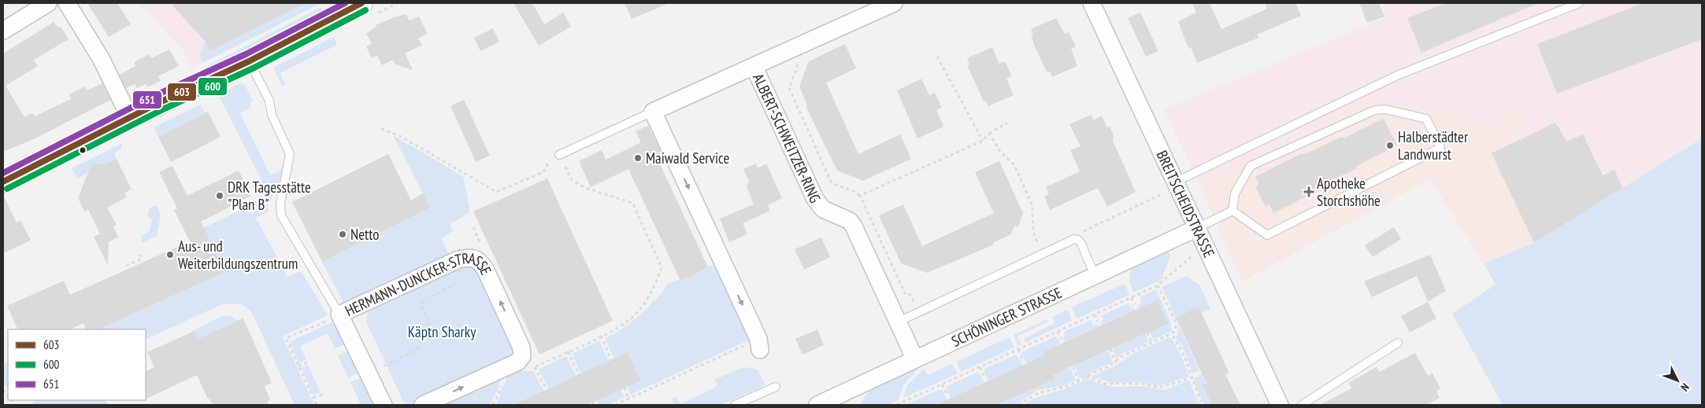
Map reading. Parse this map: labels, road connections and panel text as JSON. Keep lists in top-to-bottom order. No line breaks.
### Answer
{"streets":{"street":["ALBERT-SCHWEITZER-RING","BREITSCHEIDSTRASSE","HERMANN-DUNCKER-STRASSE","SCHÖNINGER STRASSE"]},"crossings":[["ALBERT-SCHWEITZER-RING","SCHÖNINGER STRASSE"],["BREITSCHEIDSTRASSE","SCHÖNINGER STRASSE"]],"parks":["Käptn Sharky"],"places":{"other":["Halberstädter Landwurst","Maiwald Service","DRK Tagesstätte \"Plan B\"","Netto","Aus- und Weiterbildungszentrum"],"health":["Apotheke Storchshöhe"]},"lines":["transit line 603","transit line 651","transit line 600"],"legend":["603","600","651"],"north":"bottom right"}
